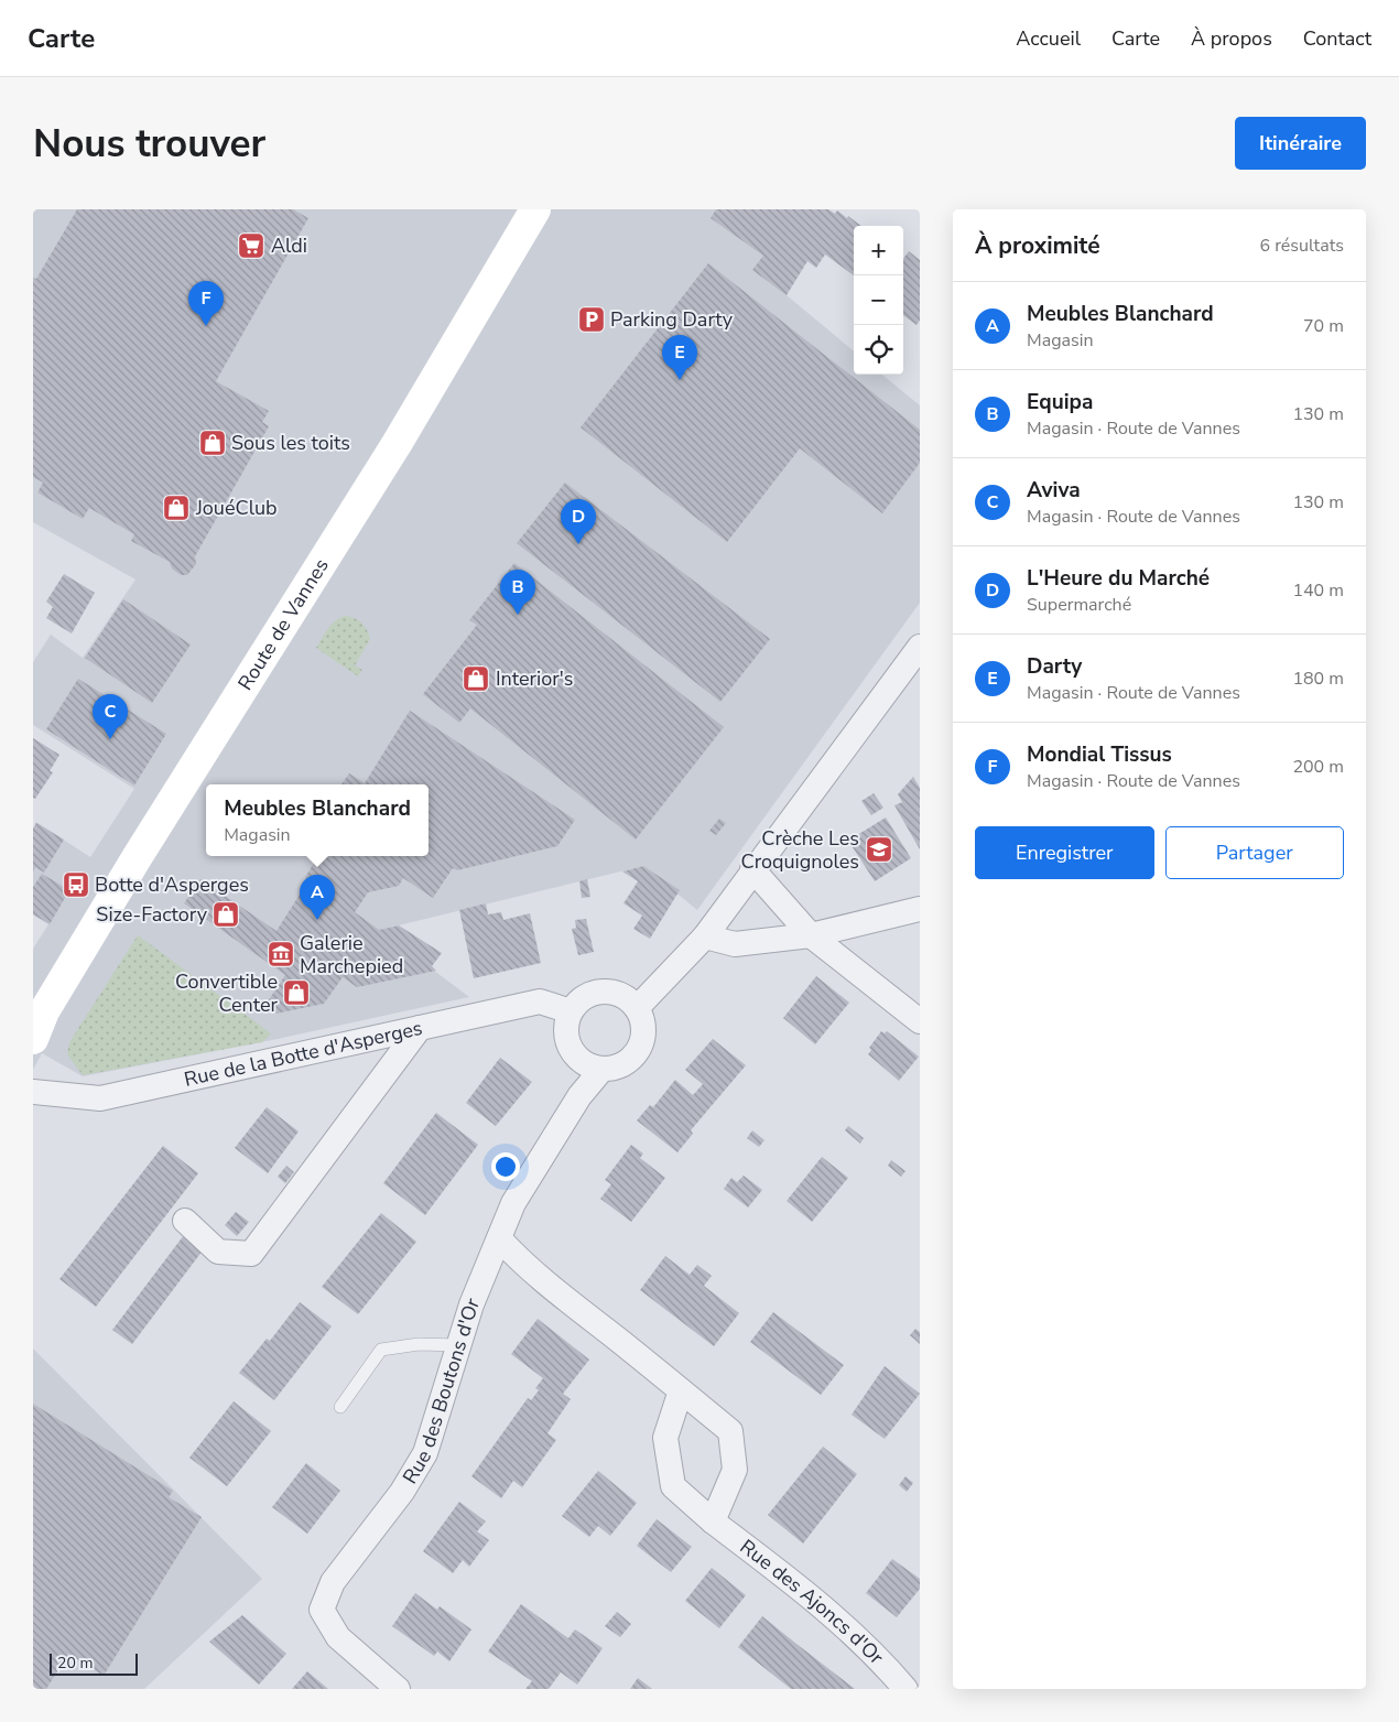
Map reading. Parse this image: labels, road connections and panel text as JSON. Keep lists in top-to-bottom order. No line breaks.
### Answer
{"streets":{"main road":["Route de Vannes"],"street":["Rue de la Botte d'Asperges","Rue des Boutons d'Or","Rue des Ajoncs d'Or"]},"crossings":[["Rue de la Botte d'Asperges","Rue des Boutons d'Or"]],"places":{"supermarket":["Aldi"],"parking":["Parking Darty"],"shop":["Sous les toits","JouéClub","Interior's","Size-Factory","Convertible Center"],"school or university":["Crèche Les Croquignoles"],"bus stop":["Botte d'Asperges"],"museum":["Galerie Marchepied"]},"scale_bar":"20 m","page":{"header":"Carte","nav":["Accueil","Carte","À propos","Contact"],"buttons":["Itinéraire",["Enregistrer","Partager"]],"title":"Nous trouver","heading":["À proximité","6 résultats"],"map_buttons":["+","−"],"pins":["F","E","D","B","C","A"],"list":[{"mark":"A","name":"Meubles Blanchard","note":"Magasin","value":"70 m"},{"mark":"B","name":"Equipa","note":"Magasin · Route de Vannes","value":"130 m"},{"mark":"C","name":"Aviva","note":"Magasin · Route de Vannes","value":"130 m"},{"mark":"D","name":"L'Heure du Marché","note":"Supermarché","value":"140 m"},{"mark":"E","name":"Darty","note":"Magasin · Route de Vannes","value":"180 m"},{"mark":"F","name":"Mondial Tissus","note":"Magasin · Route de Vannes","value":"200 m"}],"popup":["Meubles Blanchard","Magasin"],"scale":"20 m"}}
